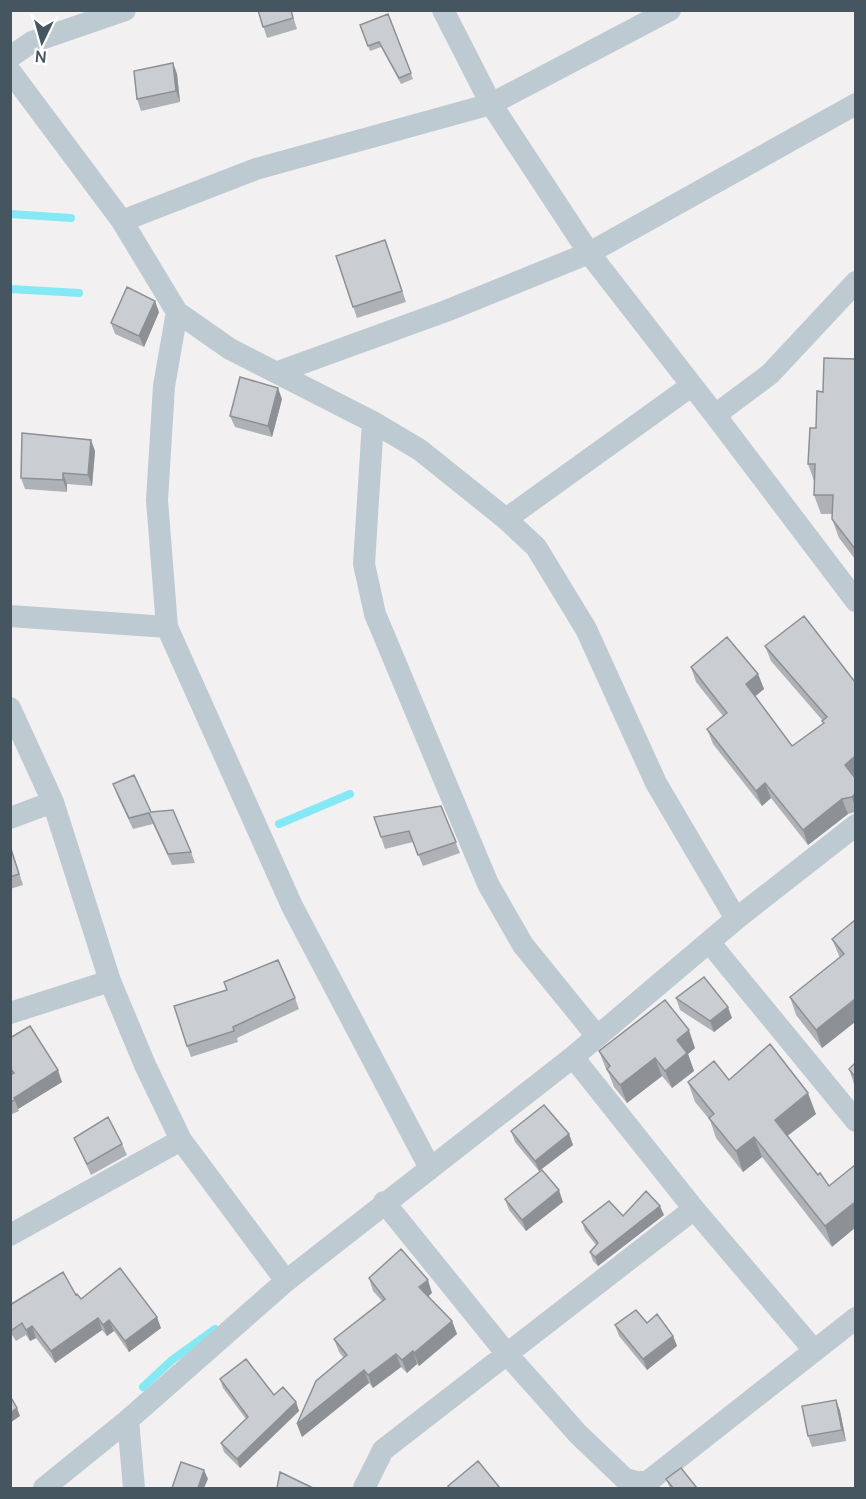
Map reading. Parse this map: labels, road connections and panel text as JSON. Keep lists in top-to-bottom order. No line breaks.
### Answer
{"north":"bottom"}
